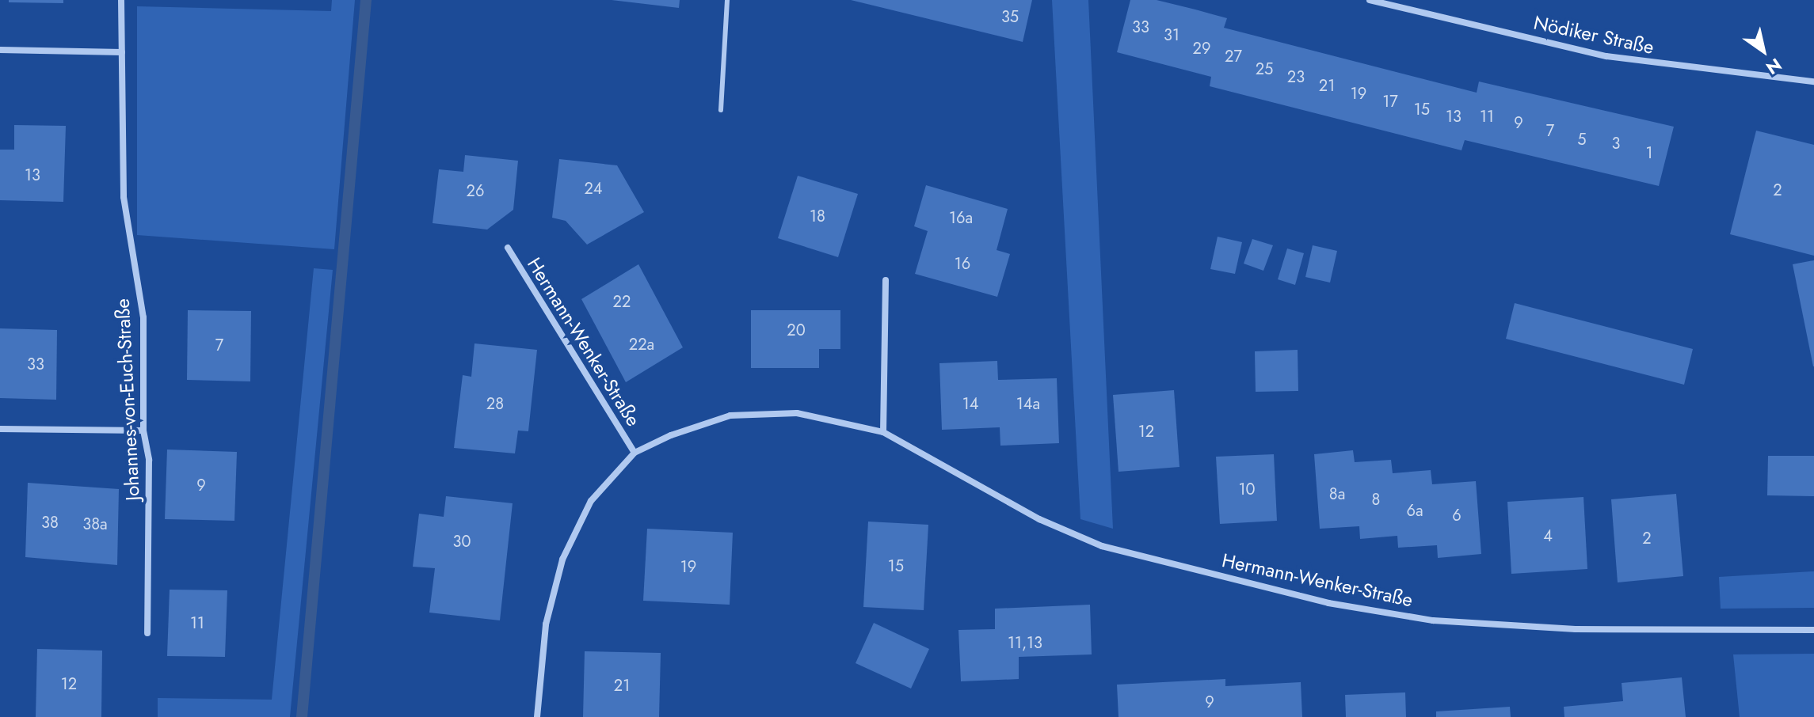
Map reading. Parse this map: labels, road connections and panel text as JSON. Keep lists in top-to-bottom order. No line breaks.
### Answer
{"streets":{"street":["Nödiker Straße","Hermann-Wenker-Straße","Johannes-von-Euch-Straße"]},"house_numbers":["35","33","31","29","27","25","23","21","19","17","15","13","11","9","7","5","3","1","13","24","2","26","18","16a","16","22","20","22a","7","33","28","14","14a","12","9","10","8a","8","6a","6","38","38a","4","2","30","15","19","11","11,13","12","21","9"],"north":"bottom right"}
